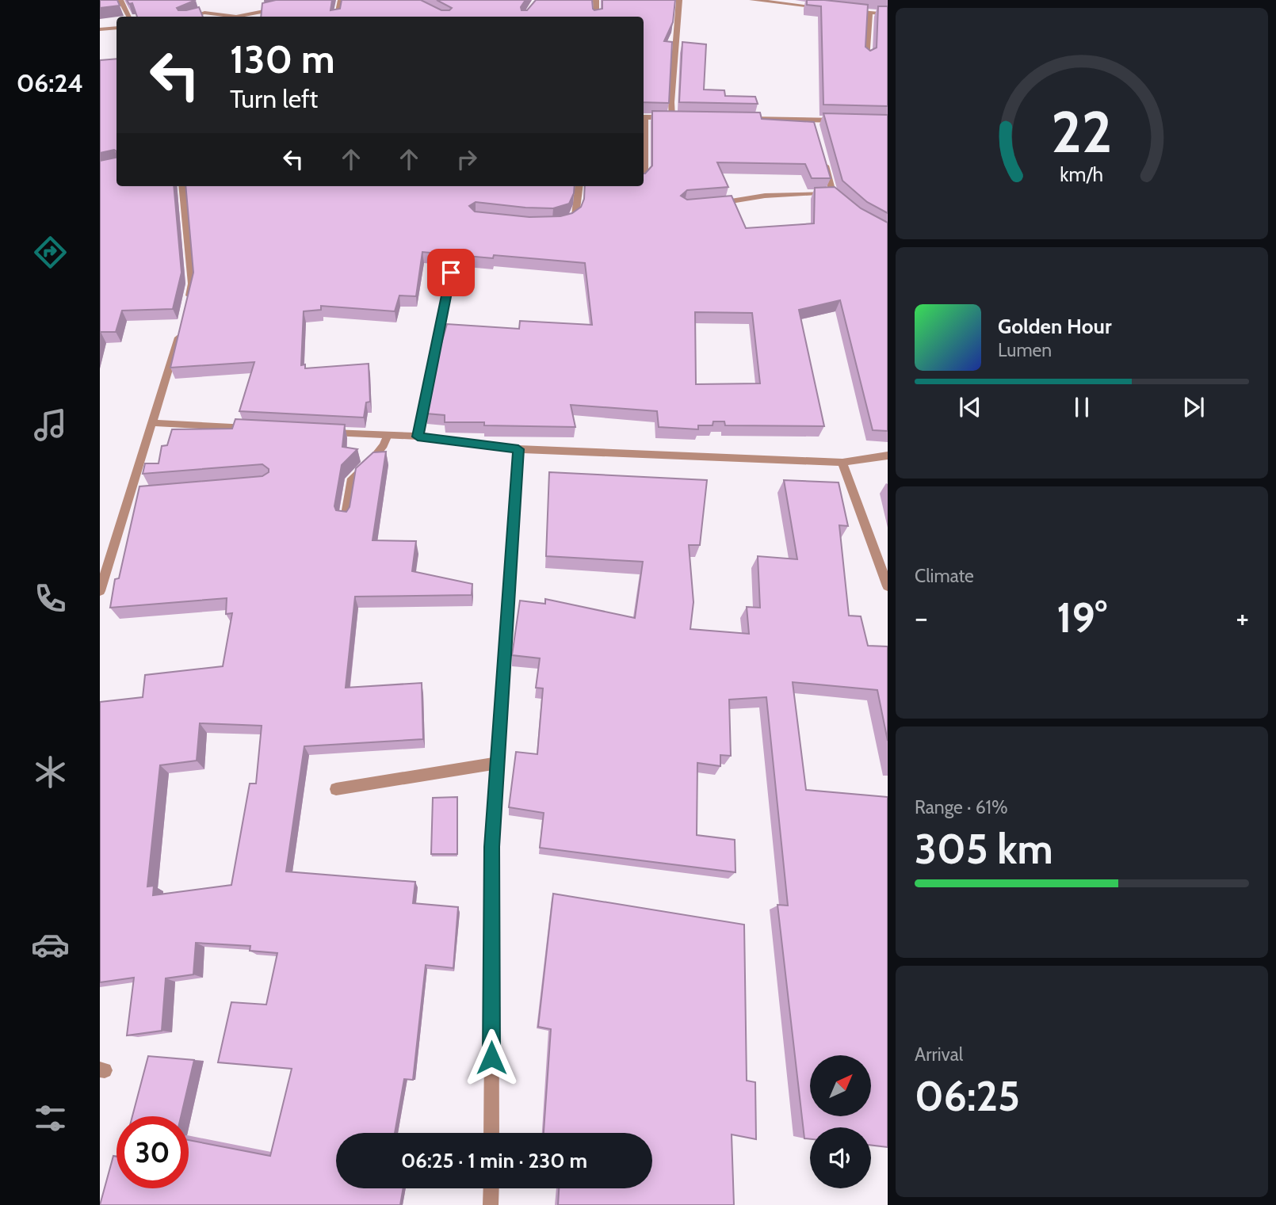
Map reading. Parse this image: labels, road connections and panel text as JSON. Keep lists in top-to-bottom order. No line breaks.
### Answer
{"north":"top right","page":{"tabs":"06:24","turn":["130 m","Turn left"],"song":["Golden Hour","Lumen"],"tile":["Climate",["Range · 61%","305 km"],["Arrival","06:25"]],"heat":["−","19°","+"],"limit":"30","trip":"06:25 · 1 min · 230 m","gauge":["22","km/h"]}}
